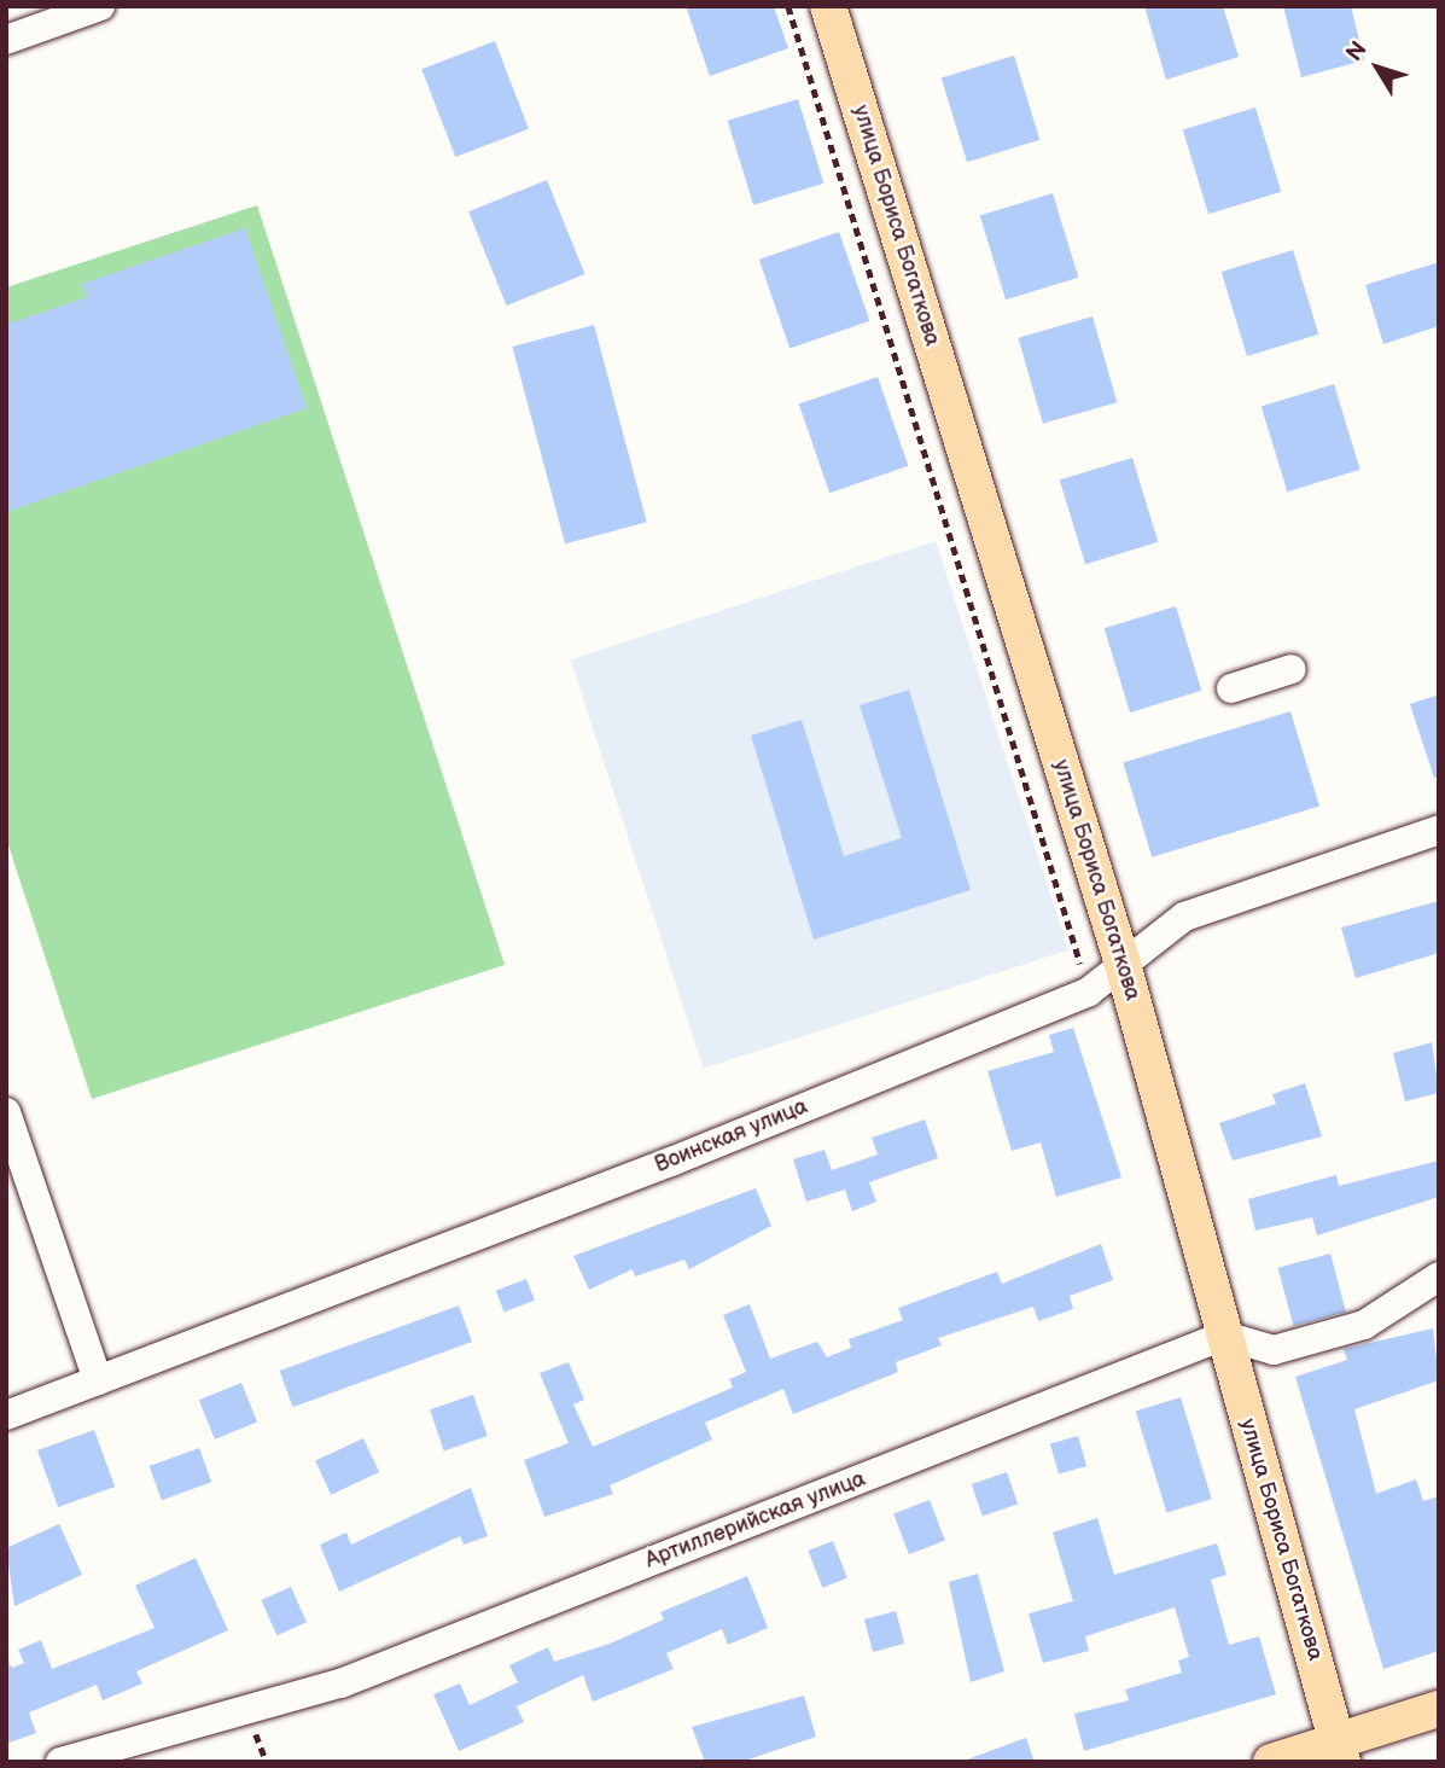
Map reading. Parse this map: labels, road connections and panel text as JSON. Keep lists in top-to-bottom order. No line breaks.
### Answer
{"streets":{"main road":["улица Бориса Богаткова"],"street":["Воинская улица","Артиллерийская улица"]},"crossings":[["улица Бориса Богаткова","Воинская улица"],["улица Бориса Богаткова","Артиллерийская улица"]],"north":"top left"}
